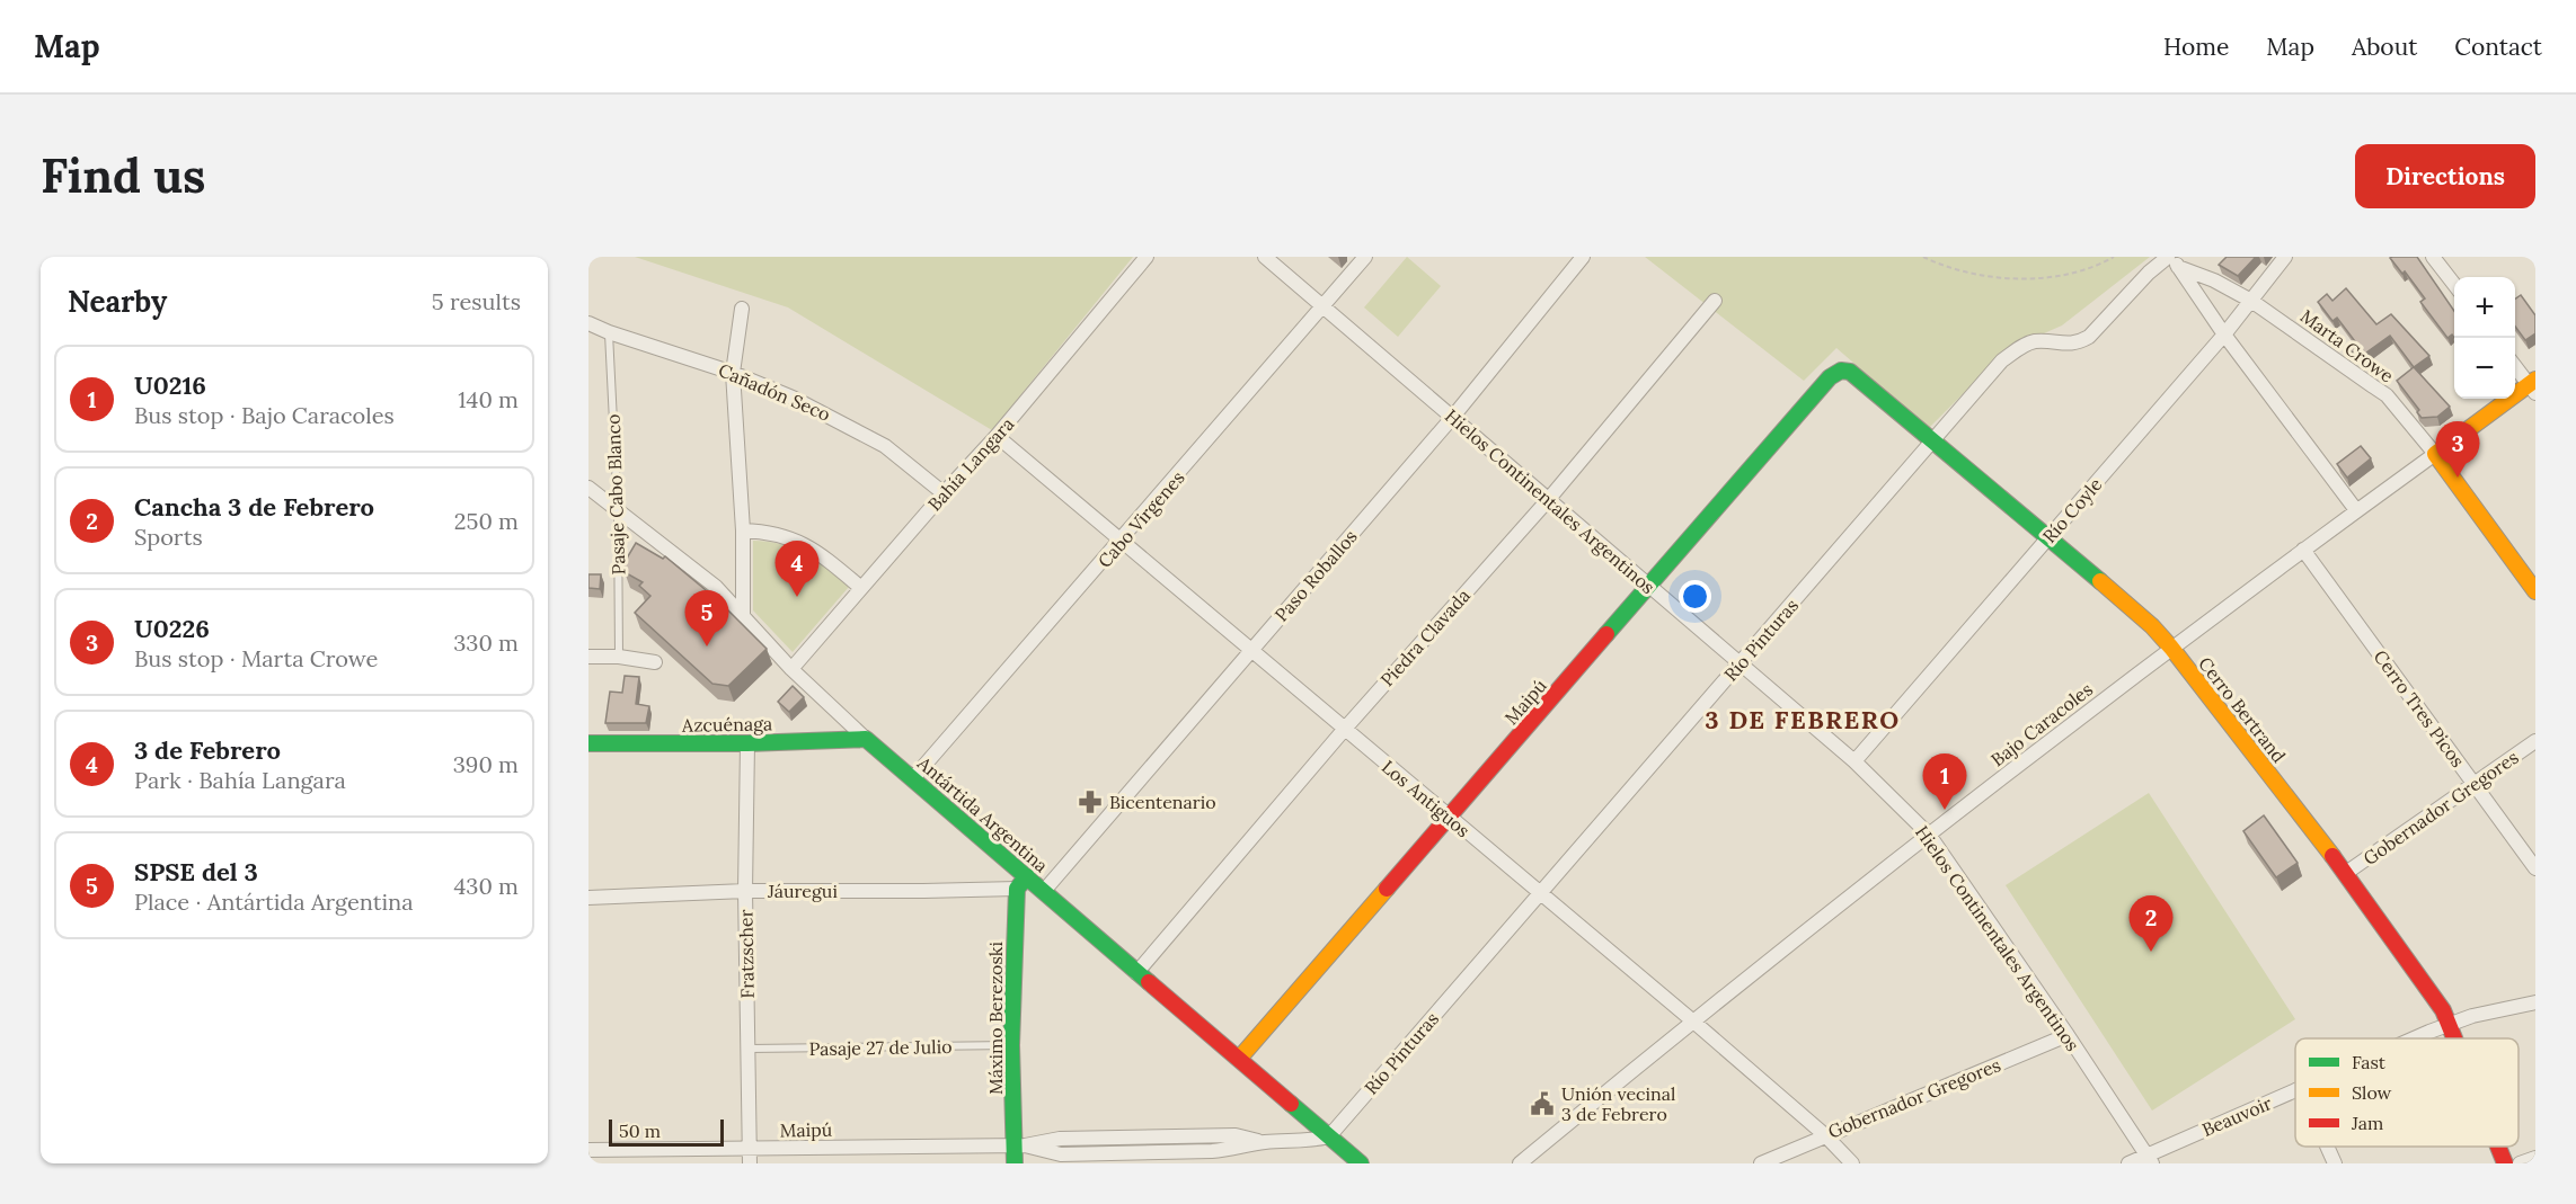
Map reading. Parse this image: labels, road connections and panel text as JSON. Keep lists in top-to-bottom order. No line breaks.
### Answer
{"streets":{"street":["Marta Crowe","Cañadón Seco","Bahía Langara","Hielos Continentales Argentinos","Río Coyle","Cabo Virgenes","Paso Roballos","Piedra Clavada","Río Pinturas","Maipú","Cerro Tres Picos","Cerro Bertrand","Azcuénaga","Bajo Caracoles","Los Antiguos","Gobernador Gregores","Antártida Argentina","Jáuregui","Fratzscher","Máximo Berezoski","Beauvoir"],"lane":["Pasaje Cabo Blanco","Pasaje 27 de Julio"]},"crossings":[["Marta Crowe","Río Coyle"],["Marta Crowe","Río Pinturas"],["Marta Crowe","Bajo Caracoles"],["Cañadón Seco","Bahía Langara"],["Cañadón Seco","Pasaje Cabo Blanco"],["Bahía Langara","Los Antiguos"],["Bahía Langara","Antártida Argentina"],["Pasaje Cabo Blanco","Antártida Argentina"],["Hielos Continentales Argentinos","Río Coyle"],["Hielos Continentales Argentinos","Cabo Virgenes"],["Hielos Continentales Argentinos","Paso Roballos"],["Hielos Continentales Argentinos","Piedra Clavada"],["Hielos Continentales Argentinos","Río Pinturas"],["Hielos Continentales Argentinos","Maipú"],["Hielos Continentales Argentinos","Bajo Caracoles"],["Hielos Continentales Argentinos","Gobernador Gregores"],["Hielos Continentales Argentinos","Beauvoir"],["Río Coyle","Cerro Bertrand"],["Cabo Virgenes","Los Antiguos"],["Cabo Virgenes","Antártida Argentina"],["Paso Roballos","Los Antiguos"],["Paso Roballos","Antártida Argentina"],["Piedra Clavada","Los Antiguos"],["Piedra Clavada","Antártida Argentina"],["Río Pinturas","Maipú"],["Río Pinturas","Cerro Bertrand"],["Río Pinturas","Los Antiguos"],["Río Pinturas","Antártida Argentina"],["Maipú","Cerro Bertrand"],["Maipú","Los Antiguos"],["Maipú","Antártida Argentina"],["Maipú","Fratzscher"],["Maipú","Máximo Berezoski"],["Cerro Tres Picos","Bajo Caracoles"],["Cerro Tres Picos","Gobernador Gregores"],["Cerro Bertrand","Bajo Caracoles"],["Cerro Bertrand","Gobernador Gregores"],["Cerro Bertrand","Beauvoir"],["Azcuénaga","Antártida Argentina"],["Azcuénaga","Fratzscher"],["Bajo Caracoles","Los Antiguos"],["Los Antiguos","Gobernador Gregores"],["Antártida Argentina","Jáuregui"],["Antártida Argentina","Máximo Berezoski"],["Jáuregui","Fratzscher"],["Jáuregui","Máximo Berezoski"],["Fratzscher","Pasaje 27 de Julio"],["Máximo Berezoski","Pasaje 27 de Julio"]],"districts":["3 DE FEBRERO"],"places":{"pharmacy":["Bicentenario"],"public building":["Unión vecinal 3 de Febrero"]},"legend":["Fast","Slow","Jam"],"scale_bar":"50 m","page":{"header":"Map","nav":["Home","Map","About","Contact"],"buttons":"Directions","title":"Find us","heading":["Nearby","5 results"],"map_buttons":["+","−"],"list":[{"mark":"1","name":"U0216","note":"Bus stop · Bajo Caracoles","value":"140 m"},{"mark":"2","name":"Cancha 3 de Febrero","note":"Sports","value":"250 m"},{"mark":"3","name":"U0226","note":"Bus stop · Marta Crowe","value":"330 m"},{"mark":"4","name":"3 de Febrero","note":"Park · Bahía Langara","value":"390 m"},{"mark":"5","name":"SPSE del 3","note":"Place · Antártida Argentina","value":"430 m"}],"pins":["3","4","5","1","2"],"scale":"50 m"}}
